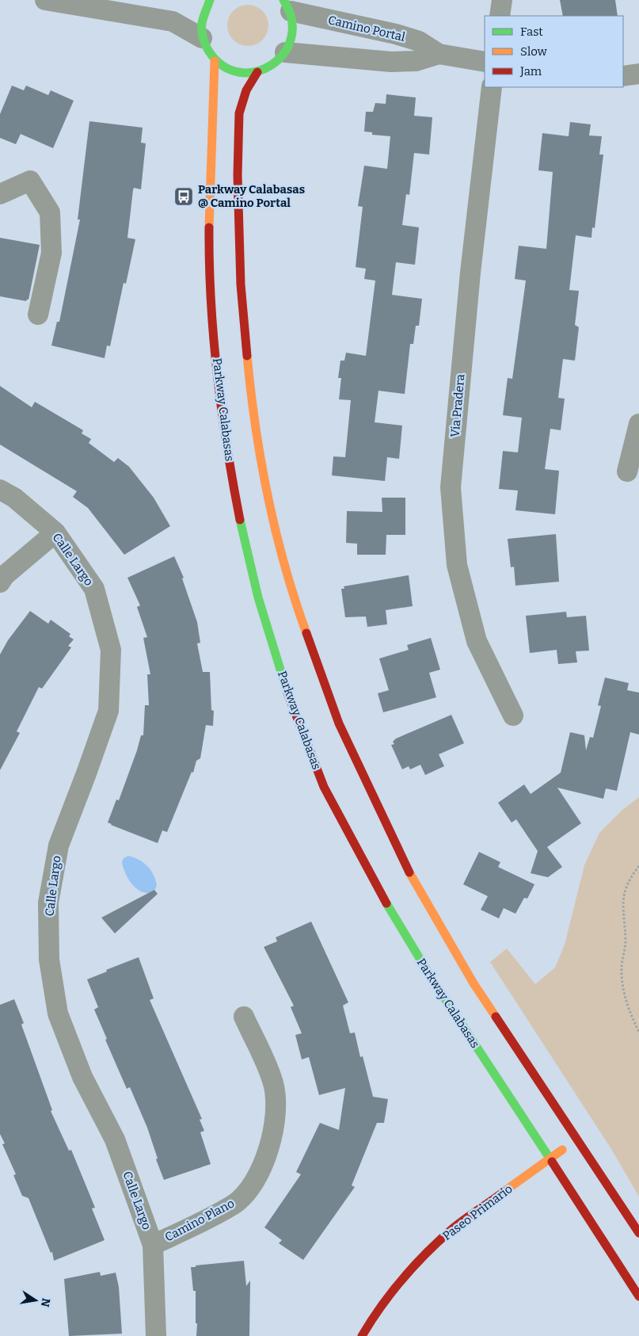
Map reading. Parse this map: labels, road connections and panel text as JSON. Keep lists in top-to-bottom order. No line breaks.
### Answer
{"streets":{"street":["Camino Portal","Via Pradera","Parkway Calabasas","Calle Largo","Paseo Primario","Camino Plano"]},"crossings":[["Parkway Calabasas","Paseo Primario"],["Calle Largo","Camino Plano"]],"places":{"bus stop":["Parkway Calabasas @ Camino Portal"]},"legend":["Fast","Slow","Jam"],"north":"right"}
